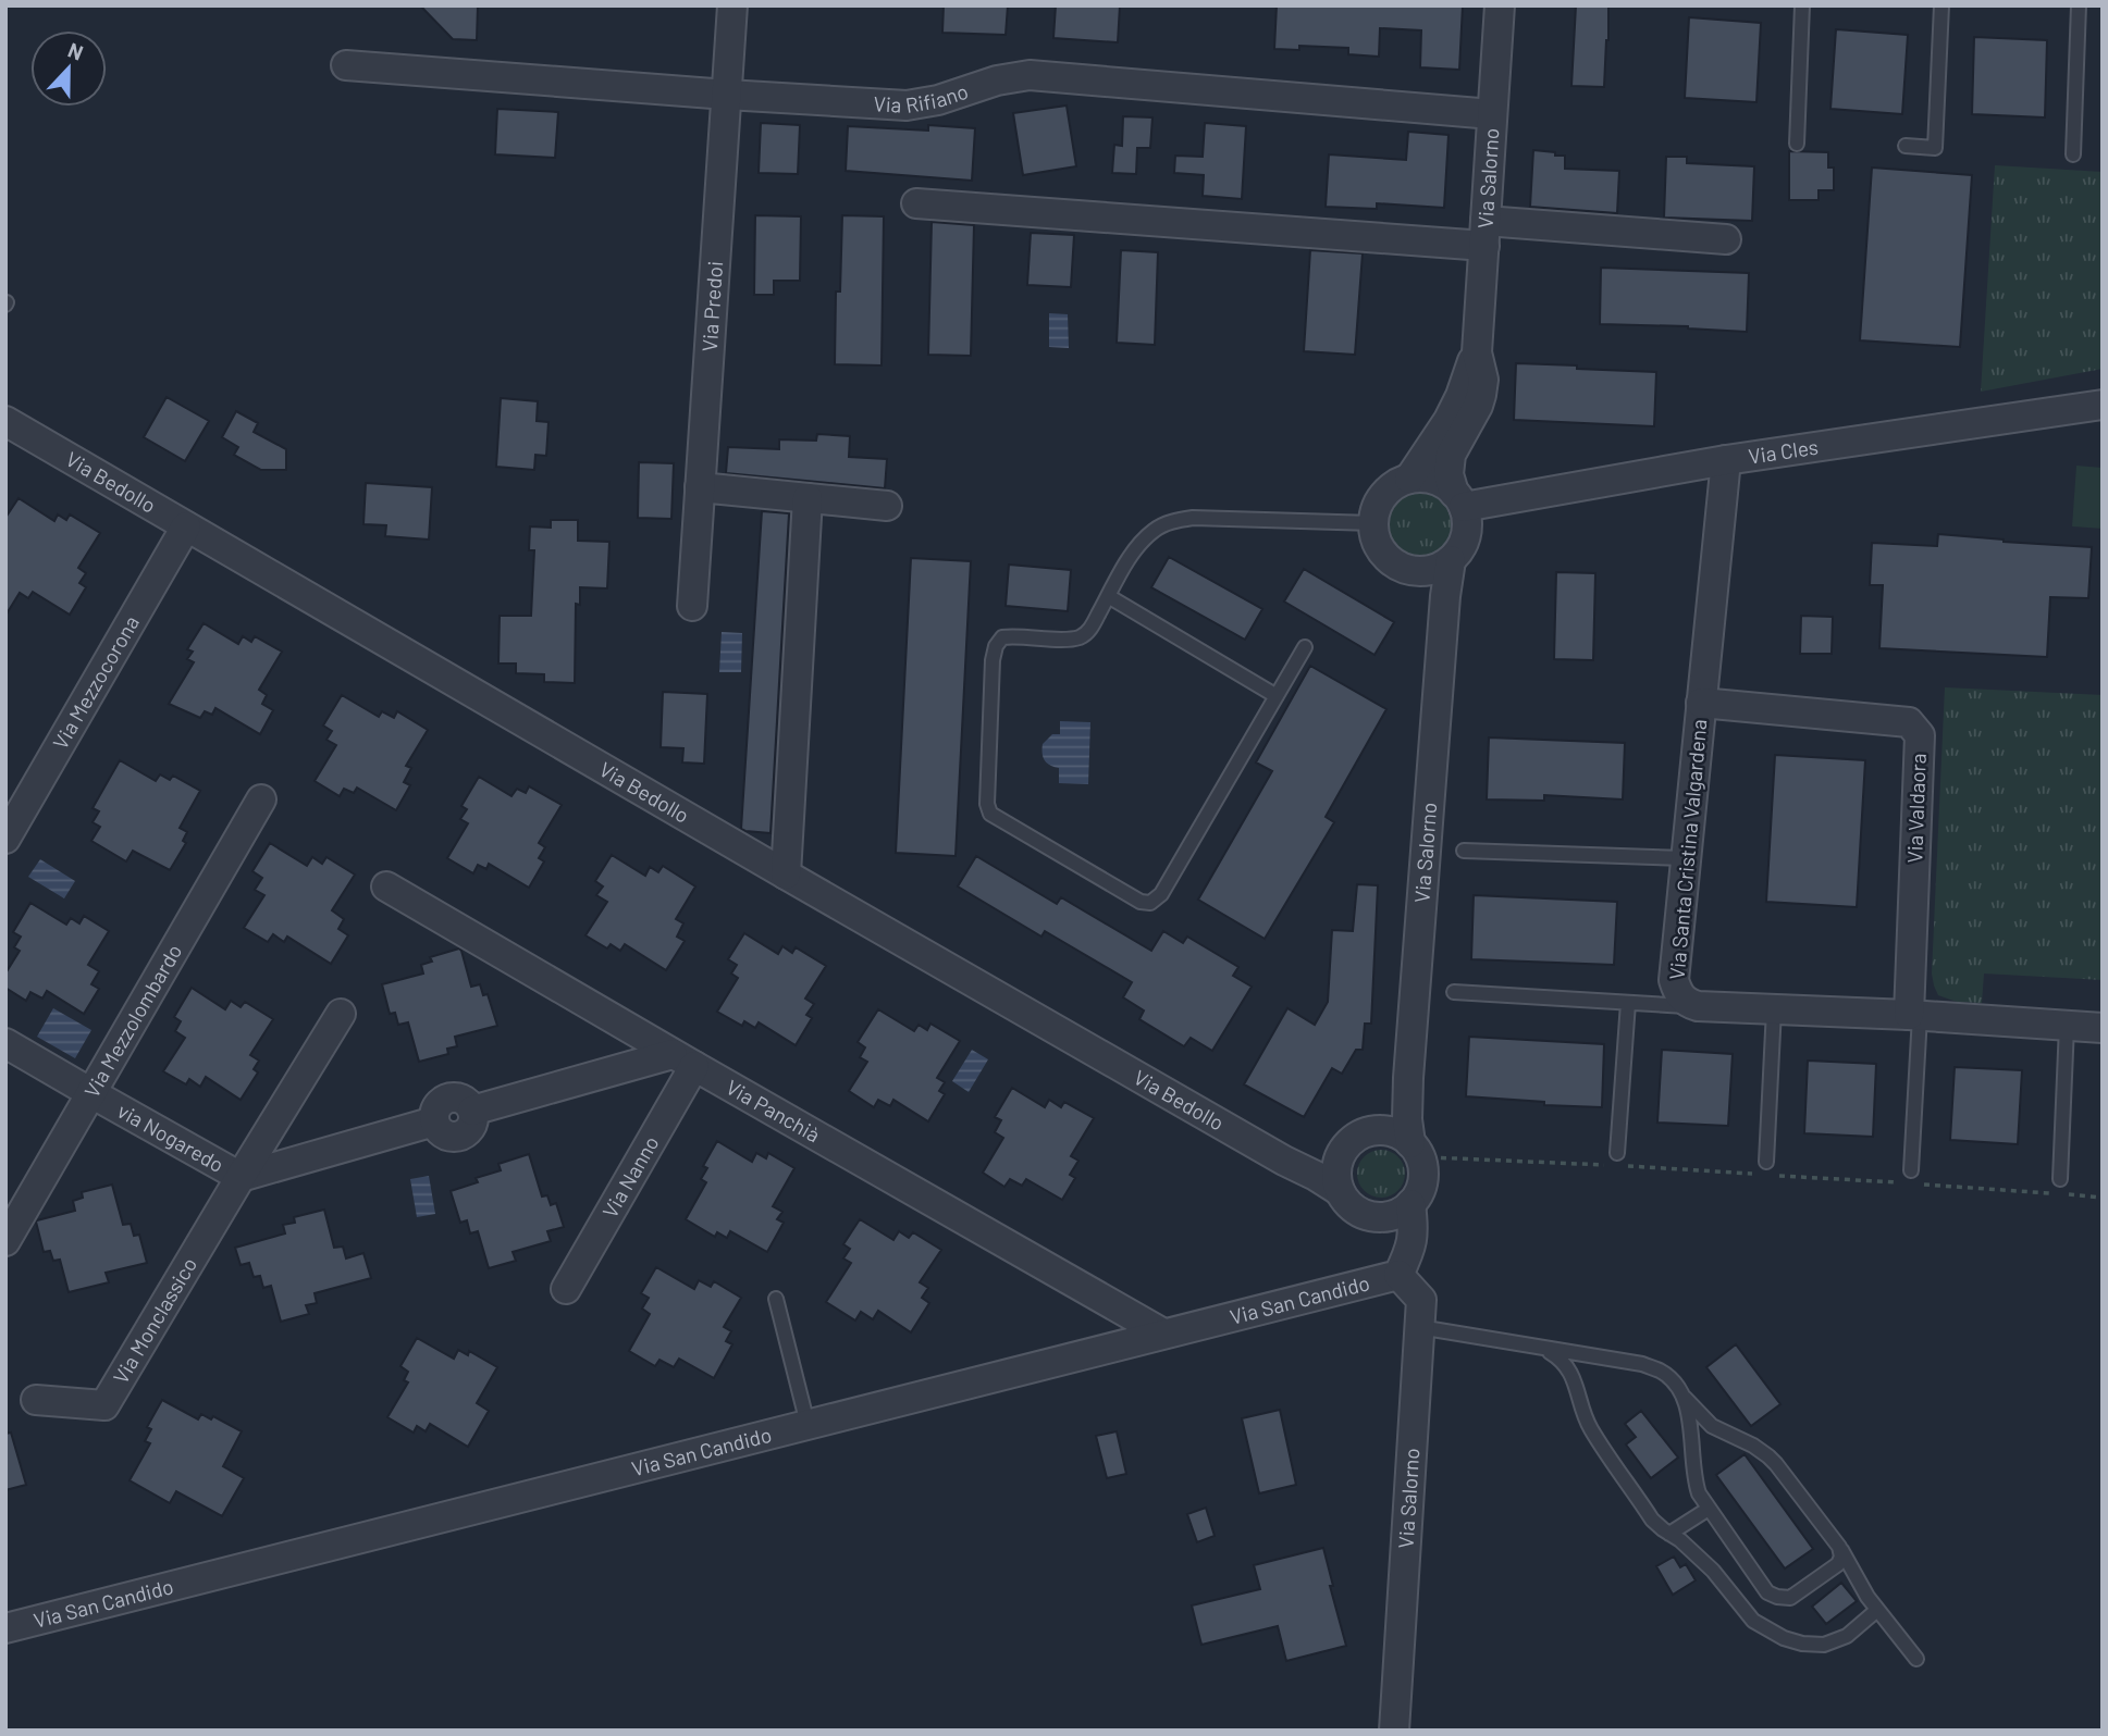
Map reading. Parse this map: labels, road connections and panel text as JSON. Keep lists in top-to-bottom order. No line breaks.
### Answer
{"streets":{"street":["Via Rifiano","Via Salorno","Via Predoi","Via Cles","Via Bedollo","Via Mezzocorona","Via Valdaora","Via Santa Cristina Valgardena","Via Mezzolombardo","Via Panchià","via Nogaredo","Via Nanno","Via San Candido","Via Monclassico"]},"crossings":[["Via Rifiano","Via Salorno"],["Via Rifiano","Via Predoi"],["Via Salorno","Via Cles"],["Via Salorno","Via Bedollo"],["Via Salorno","Via San Candido"],["Via Cles","Via Santa Cristina Valgardena"],["Via Bedollo","Via Mezzocorona"],["Via Bedollo","Via San Candido"],["Via Valdaora","Via Santa Cristina Valgardena"],["Via Mezzolombardo","via Nogaredo"],["Via Panchià","via Nogaredo"],["Via Panchià","Via Nanno"],["Via Panchià","Via San Candido"],["via Nogaredo","Via Nanno"],["via Nogaredo","Via Monclassico"]],"north":"top"}
